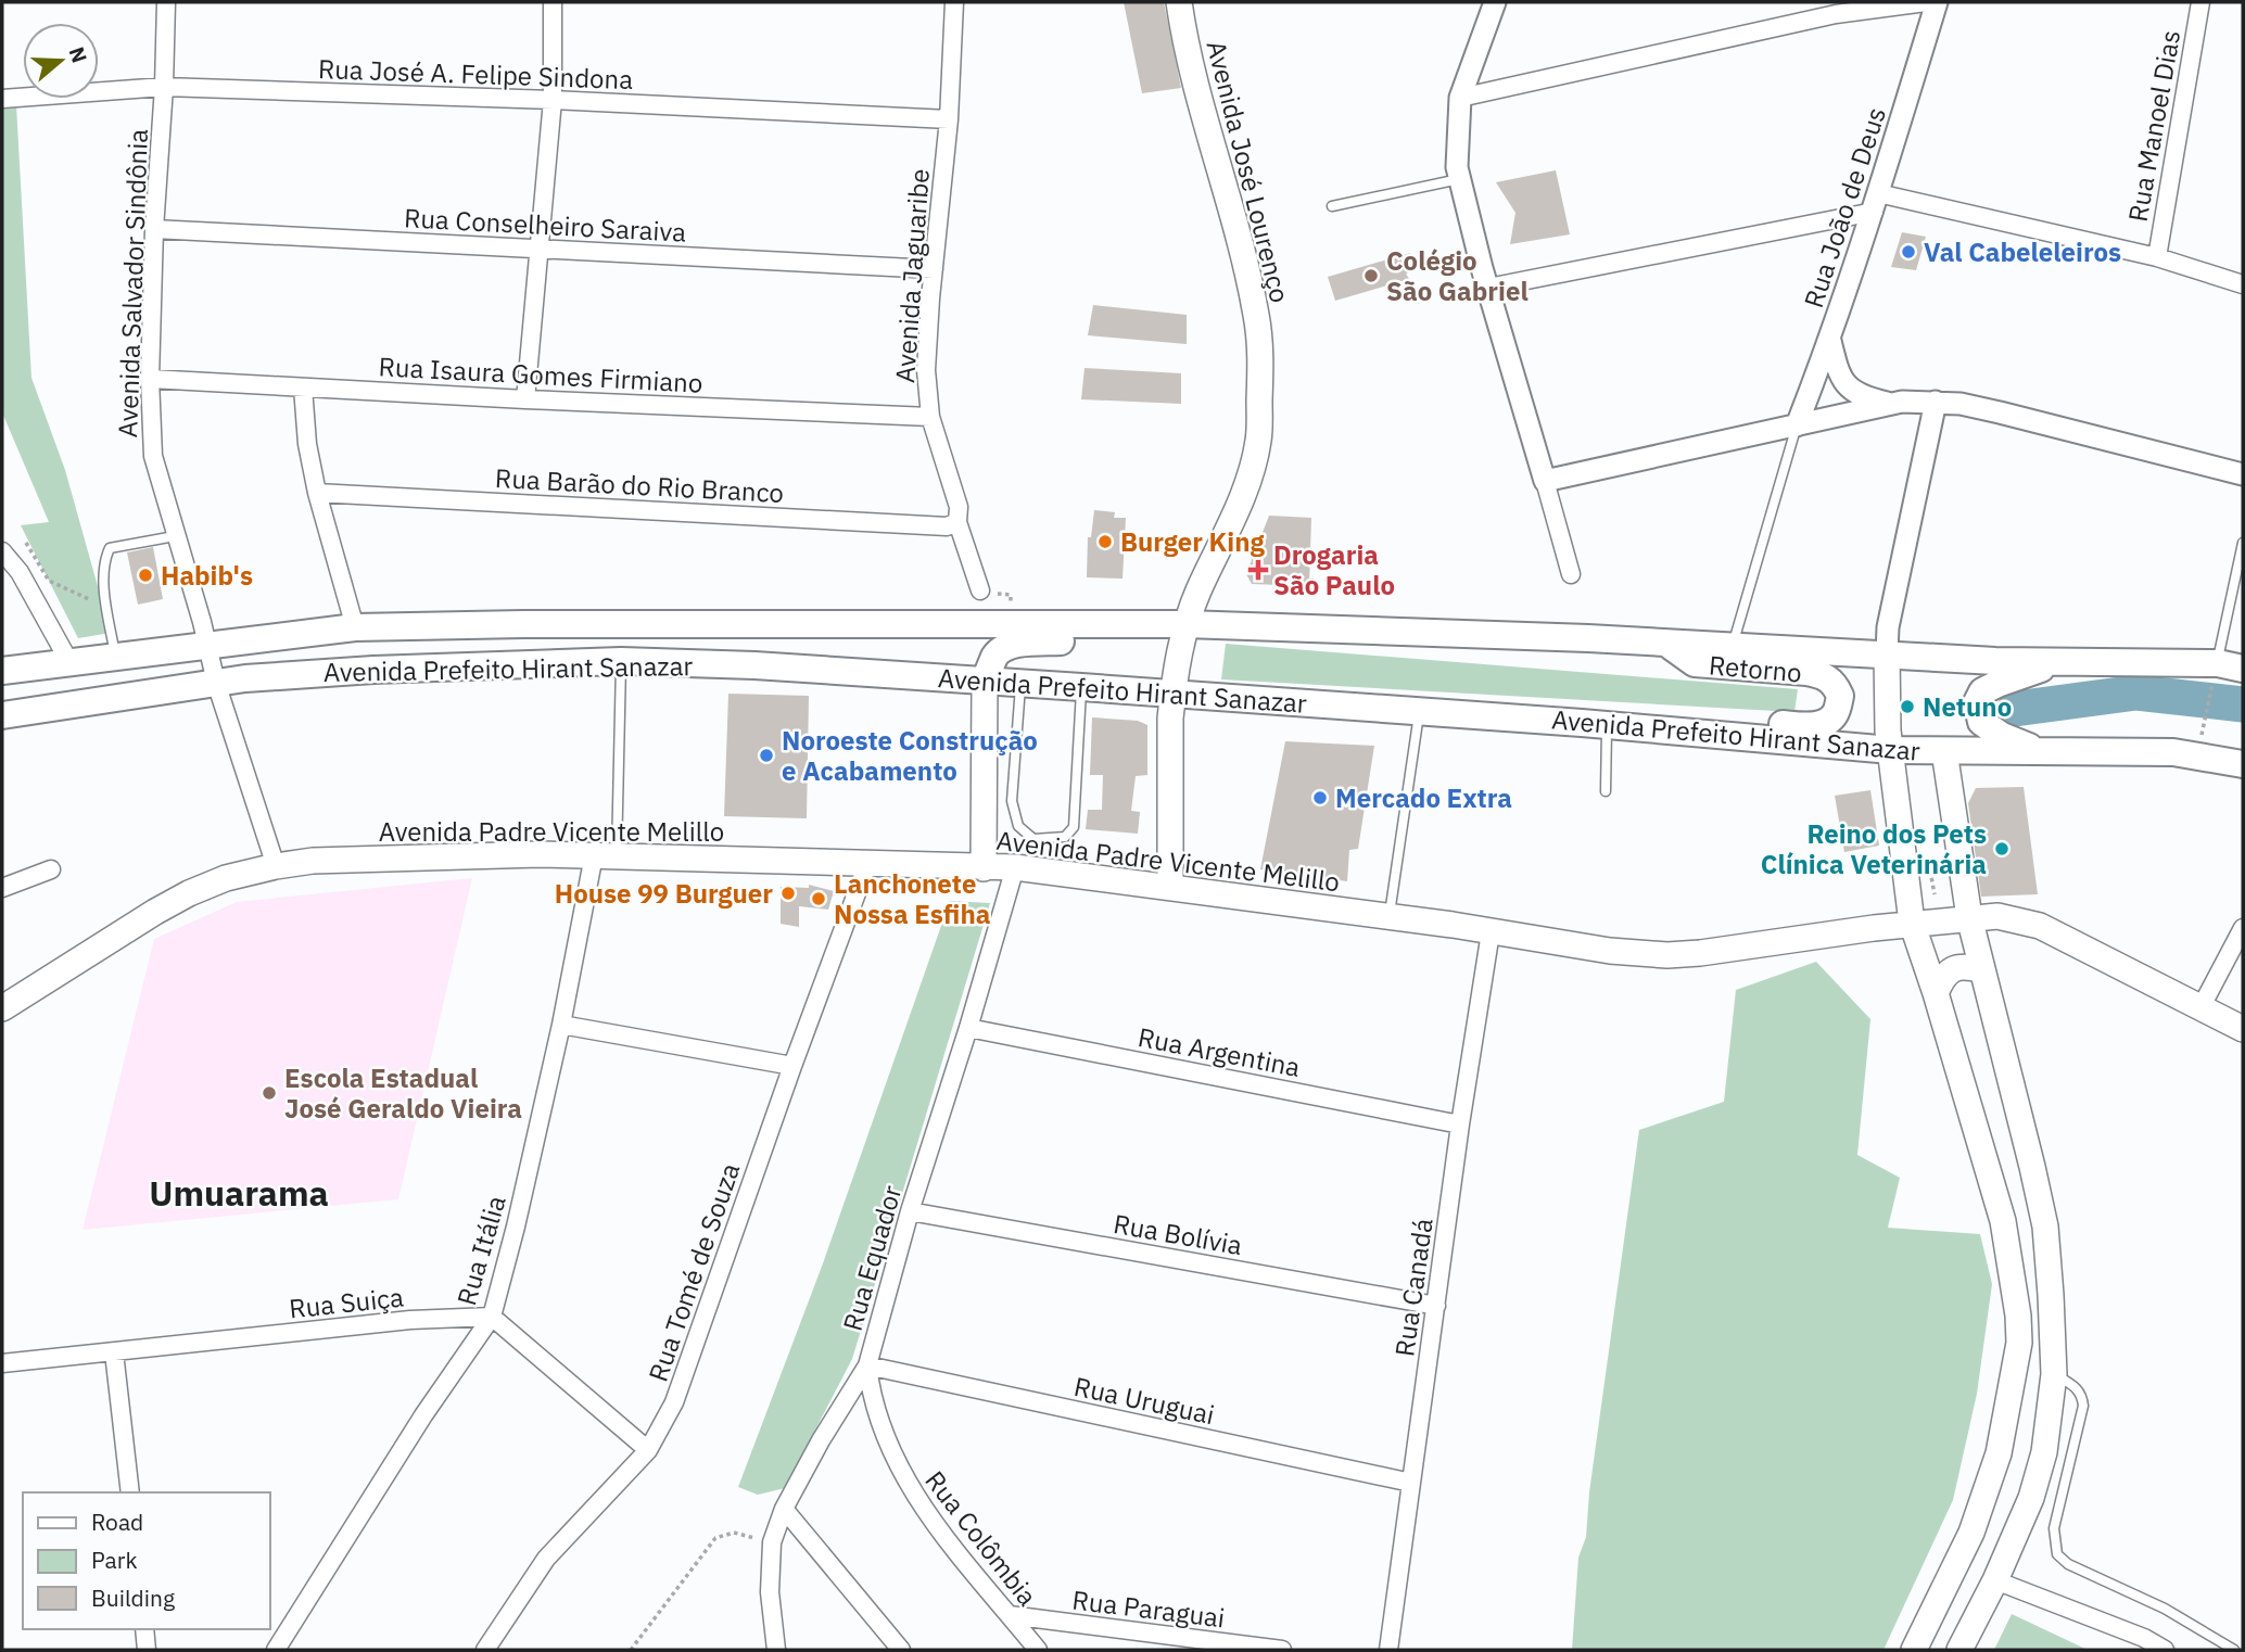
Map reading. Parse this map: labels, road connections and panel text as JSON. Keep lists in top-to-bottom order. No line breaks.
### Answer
{"streets":{"main road":["Avenida José Lourenço","Avenida Prefeito Hirant Sanazar","Retorno","Avenida Padre Vicente Melillo"],"street":["Rua José A. Felipe Sindona","Rua Manoel Dias","Rua João de Deus","Rua Conselheiro Saraiva","Avenida Jaguaribe","Avenida Salvador Sindônia","Rua Isaura Gomes Firmiano","Rua Barão do Rio Branco","Rua Argentina","Rua Bolívia","Rua Itália","Rua Equador","Rua Tomé de Souza","Rua Canadá","Rua Suiça","Rua Uruguai","Rua Colômbia","Rua Paraguai"]},"crossings":[["Rua José A. Felipe Sindona","Avenida Jaguaribe"],["Rua José A. Felipe Sindona","Avenida Salvador Sindônia"],["Avenida José Lourenço","Avenida Prefeito Hirant Sanazar"],["Avenida José Lourenço","Avenida Padre Vicente Melillo"],["Rua Conselheiro Saraiva","Avenida Jaguaribe"],["Rua Conselheiro Saraiva","Avenida Salvador Sindônia"],["Avenida Jaguaribe","Rua Isaura Gomes Firmiano"],["Avenida Jaguaribe","Rua Barão do Rio Branco"],["Avenida Salvador Sindônia","Rua Isaura Gomes Firmiano"],["Avenida Salvador Sindônia","Avenida Prefeito Hirant Sanazar"],["Avenida Salvador Sindônia","Avenida Padre Vicente Melillo"],["Avenida Prefeito Hirant Sanazar","Retorno"],["Avenida Padre Vicente Melillo","Rua Itália"],["Avenida Padre Vicente Melillo","Rua Equador"],["Avenida Padre Vicente Melillo","Rua Tomé de Souza"],["Avenida Padre Vicente Melillo","Rua Canadá"],["Rua Argentina","Rua Equador"],["Rua Argentina","Rua Canadá"],["Rua Bolívia","Rua Equador"],["Rua Bolívia","Rua Canadá"],["Rua Itália","Rua Suiça"],["Rua Equador","Rua Uruguai"],["Rua Equador","Rua Colômbia"],["Rua Canadá","Rua Uruguai"],["Rua Uruguai","Rua Colômbia"],["Rua Colômbia","Rua Paraguai"]],"districts":["Umuarama"],"places":{"other":["Val Cabeleleiros","Colégio São Gabriel","Burger King","Habib's","Netuno","Noroeste Construção e Acabamento","Mercado Extra","Reino dos Pets Clínica Veterinária","House 99 Burguer","Lanchonete Nossa Esfiha","Escola Estadual José Geraldo Vieira"],"health":["Drogaria São Paulo"]},"legend":["Road","Park","Building"],"north":"right"}
